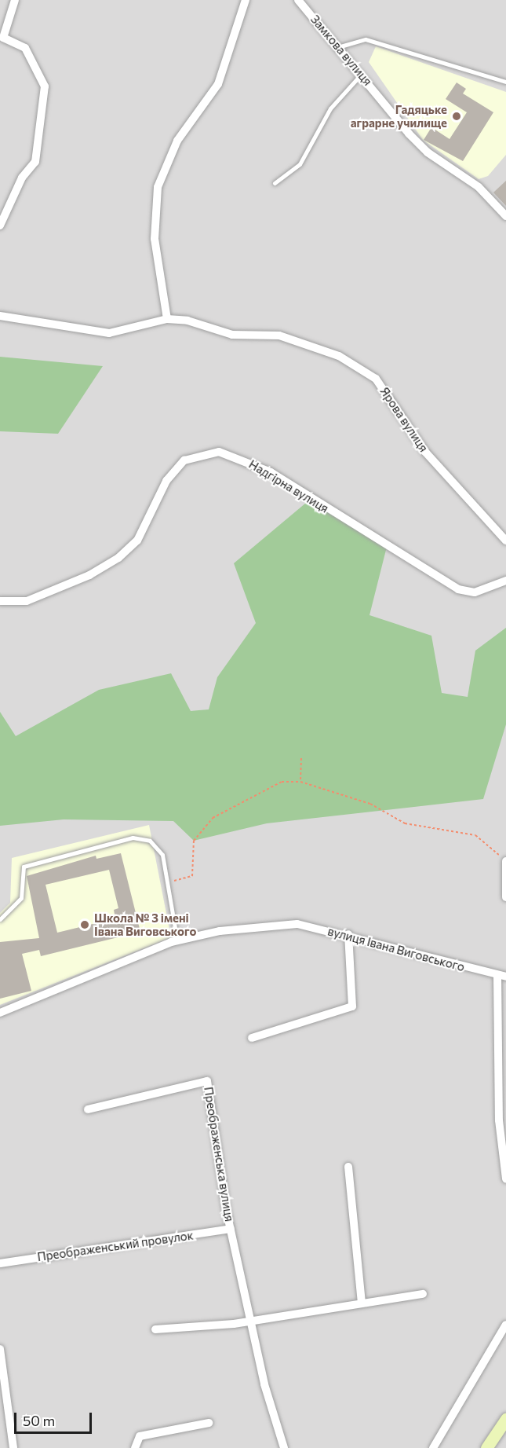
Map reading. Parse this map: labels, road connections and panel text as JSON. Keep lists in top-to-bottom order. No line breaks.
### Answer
{"streets":{"street":["Замкова вулиця","Ярова вулиця","Надгірна вулиця","вулиця Івана Виговського","Преображенська вулиця","Преображенський провулок"]},"crossings":[["Преображенська вулиця","Преображенський провулок"]],"places":["Гадяцьке аграрне училище","Школа № 3 імені Івана Виговського"],"scale_bar":"50 m"}
